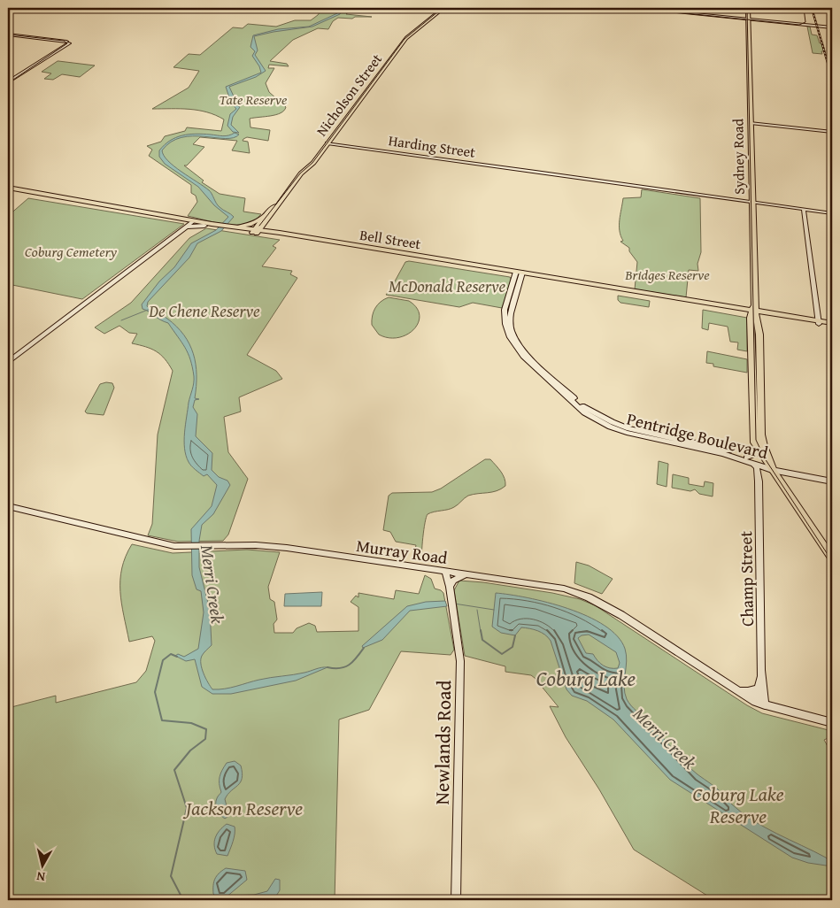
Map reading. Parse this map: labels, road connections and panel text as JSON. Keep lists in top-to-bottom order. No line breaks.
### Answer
{"streets":{"highway":["Sydney Road","Bell Street"],"main road":["Nicholson Street"],"street":["Harding Street","Pentridge Boulevard","Murray Road","Champ Street","Newlands Road"]},"crossings":[["Nicholson Street","Harding Street"],["Nicholson Street","Bell Street"],["Harding Street","Sydney Road"],["Sydney Road","Bell Street"],["Sydney Road","Pentridge Boulevard"],["Bell Street","Pentridge Boulevard"],["Pentridge Boulevard","Champ Street"],["Murray Road","Champ Street"],["Murray Road","Newlands Road"]],"water":["Merri Creek","Coburg Lake"],"parks":["Tate Reserve","Coburg Cemetery","Bridges Reserve","McDonald Reserve","De Chene Reserve","Coburg Lake Reserve","Jackson Reserve"],"north":"bottom"}
